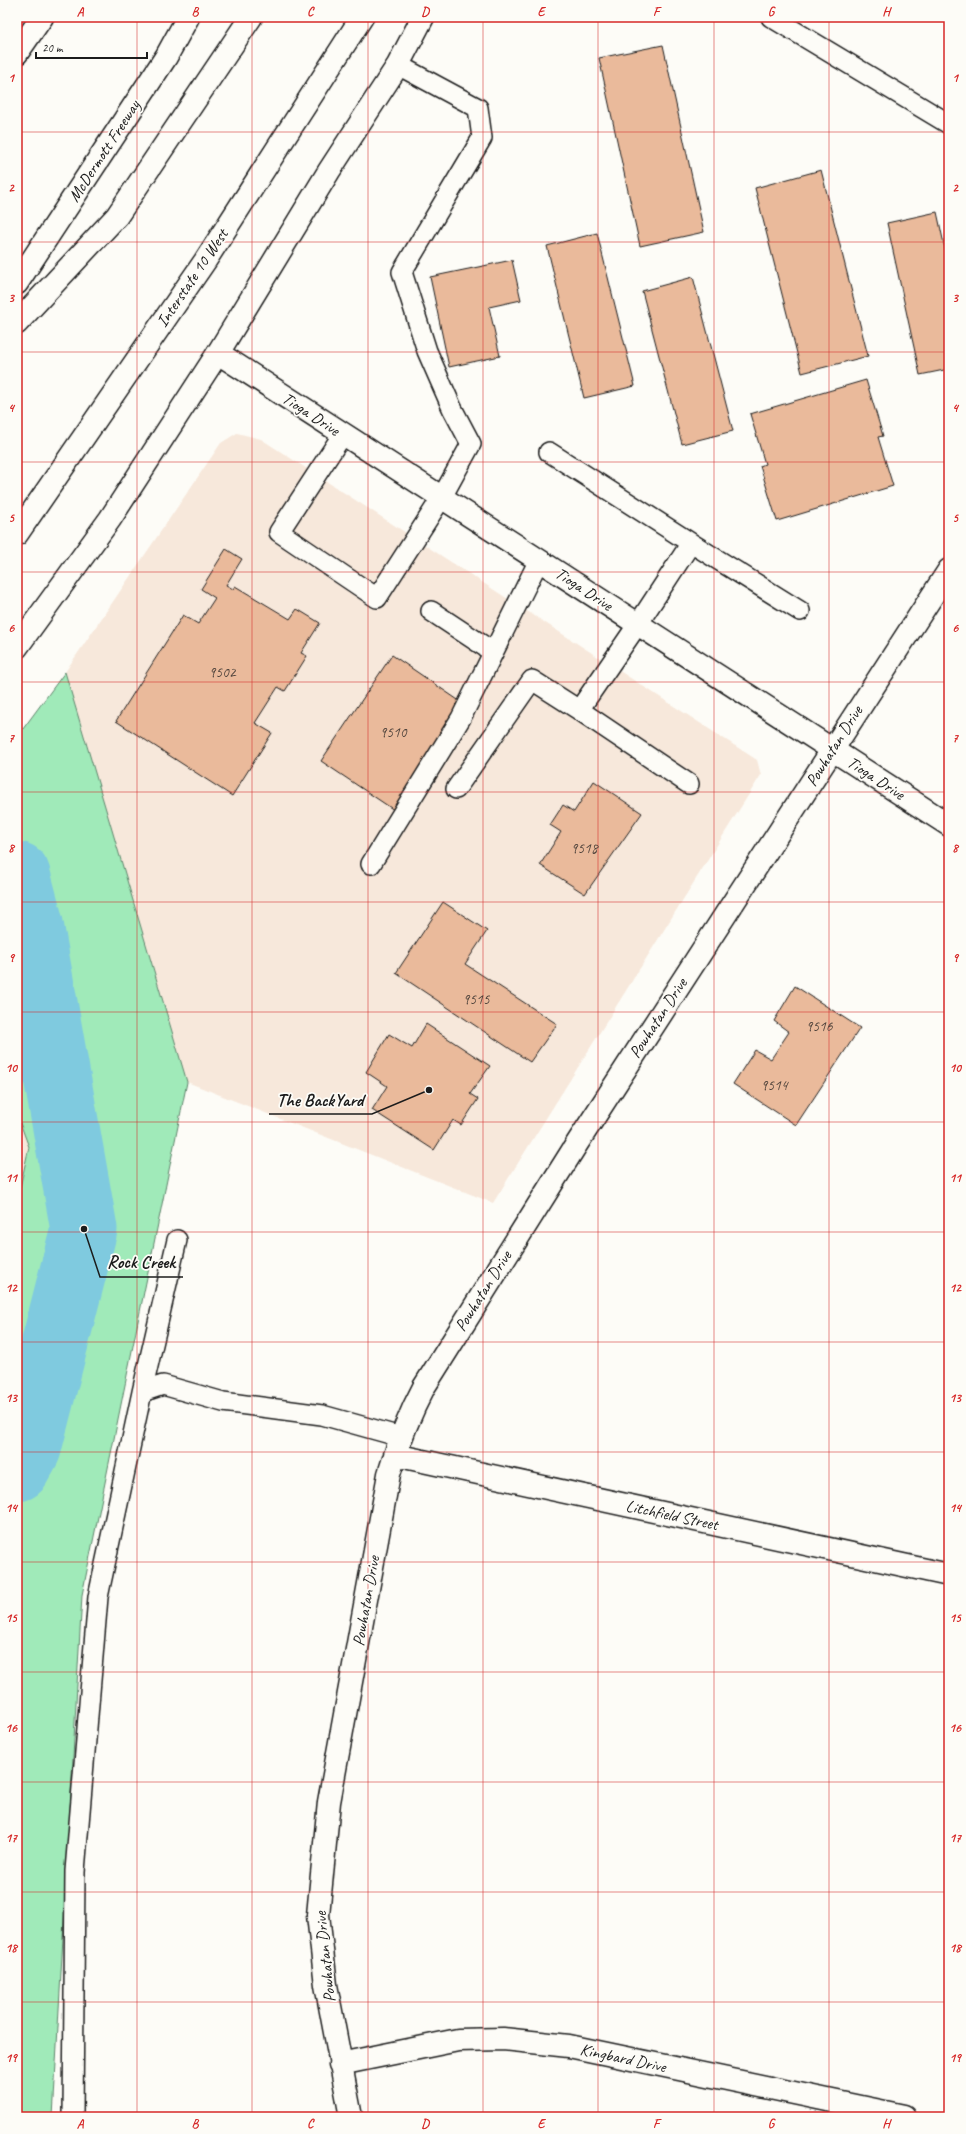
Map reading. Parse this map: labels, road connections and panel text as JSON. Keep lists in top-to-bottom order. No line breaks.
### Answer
{"streets":{"main road":["McDermott Freeway","Interstate 10 West","Tioga Drive","Powhatan Drive","Litchfield Street","Kingbard Drive"]},"crossings":[["Tioga Drive","Powhatan Drive"],["Powhatan Drive","Litchfield Street"],["Powhatan Drive","Kingbard Drive"]],"places":["The BackYard","Rock Creek"],"house_numbers":["9502","9510","9518","9515","9516","9514"],"scale_bar":"20 m","grid":{"columns":["A","B","C","D","E","F","G","H"],"rows":["1","2","3","4","5","6","7","8","9","10","11","12","13","14","15","16","17","18","19"]}}
